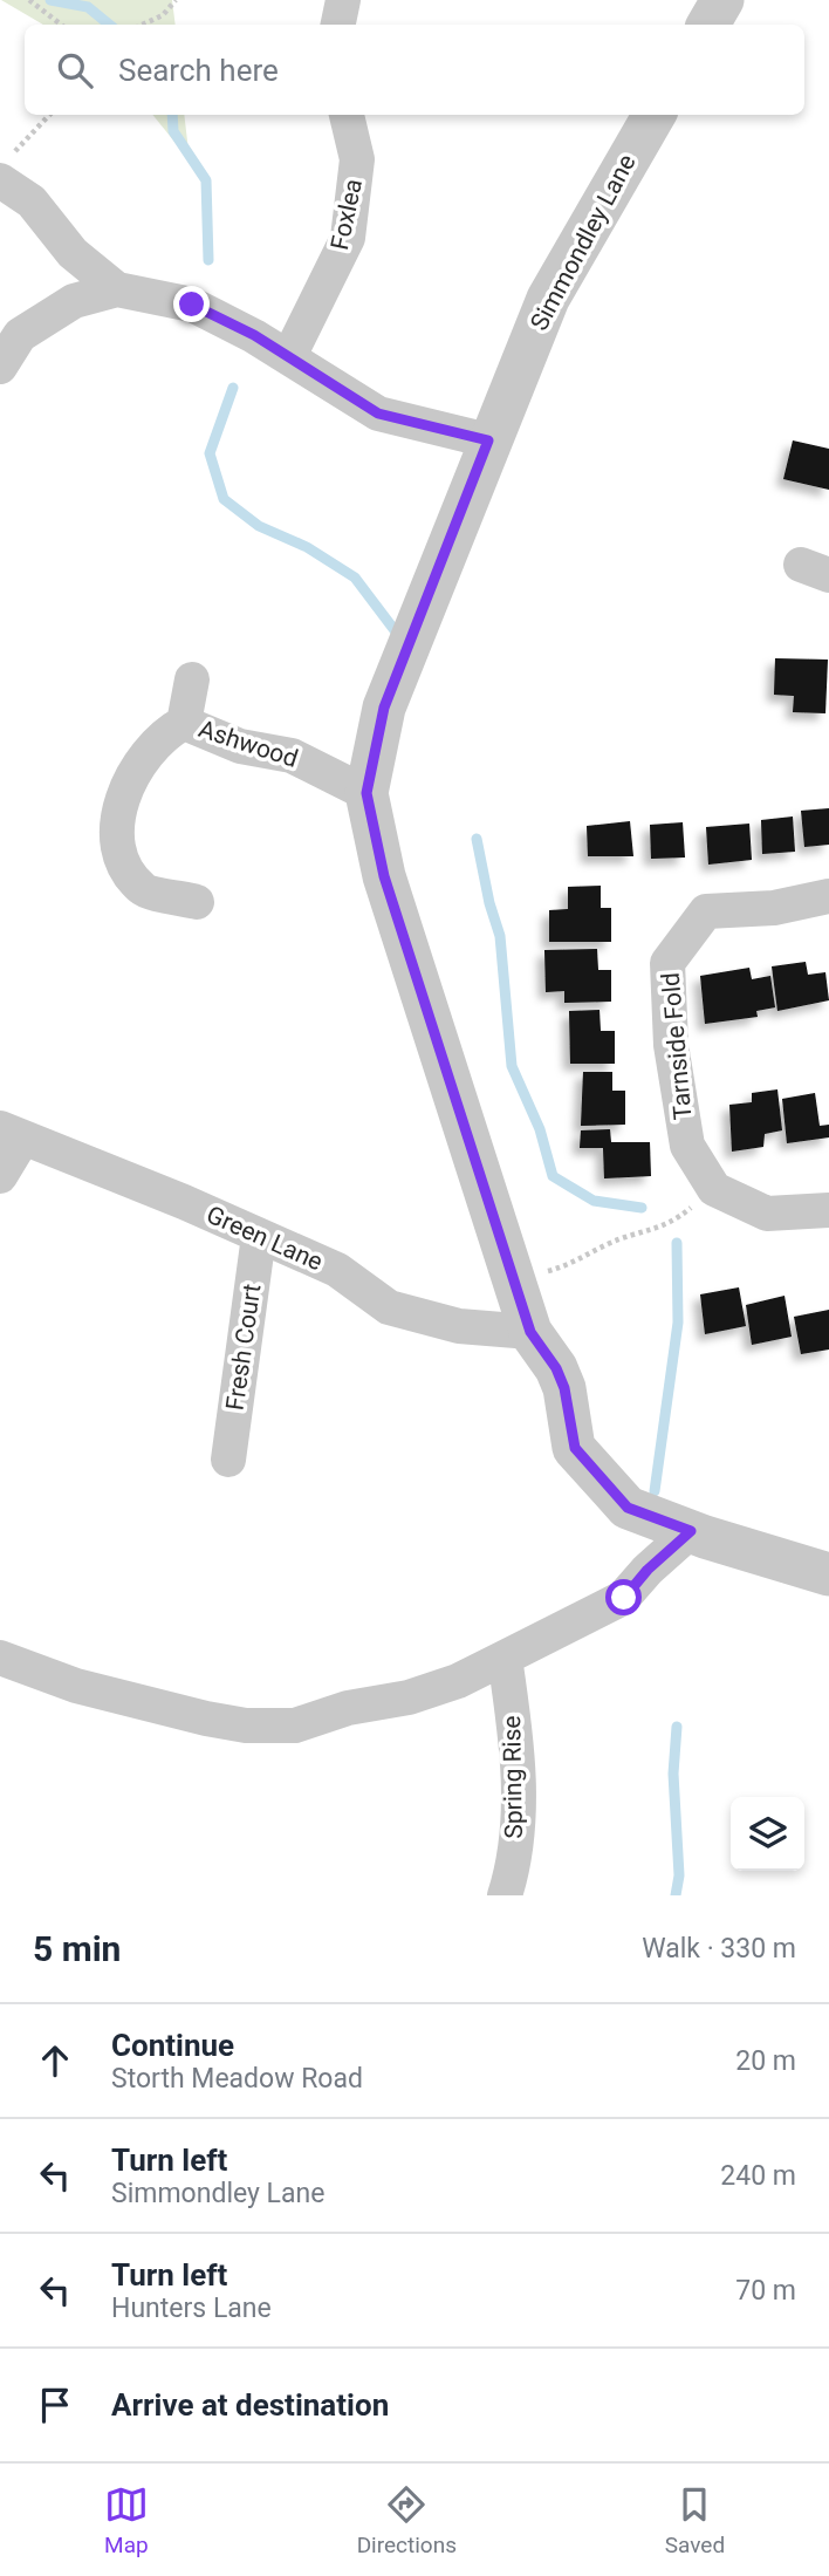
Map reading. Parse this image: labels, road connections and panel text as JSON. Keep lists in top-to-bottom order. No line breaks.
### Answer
{"streets":{"street":["Foxlea","Simmondley Lane","Ashwood","Tarnside Fold","Green Lane","Fresh Court","Spring Rise"]},"crossings":[["Simmondley Lane","Ashwood"],["Simmondley Lane","Green Lane"],["Green Lane","Fresh Court"]],"page":{"search":"Search here","heading":["5 min","Walk · 330 m"],"list":[["Continue","Storth Meadow Road","20 m"],["Turn left","Simmondley Lane","240 m"],["Turn left","Hunters Lane","70 m"],"Arrive at destination"],"nav":["Map","Directions","Saved"]}}
